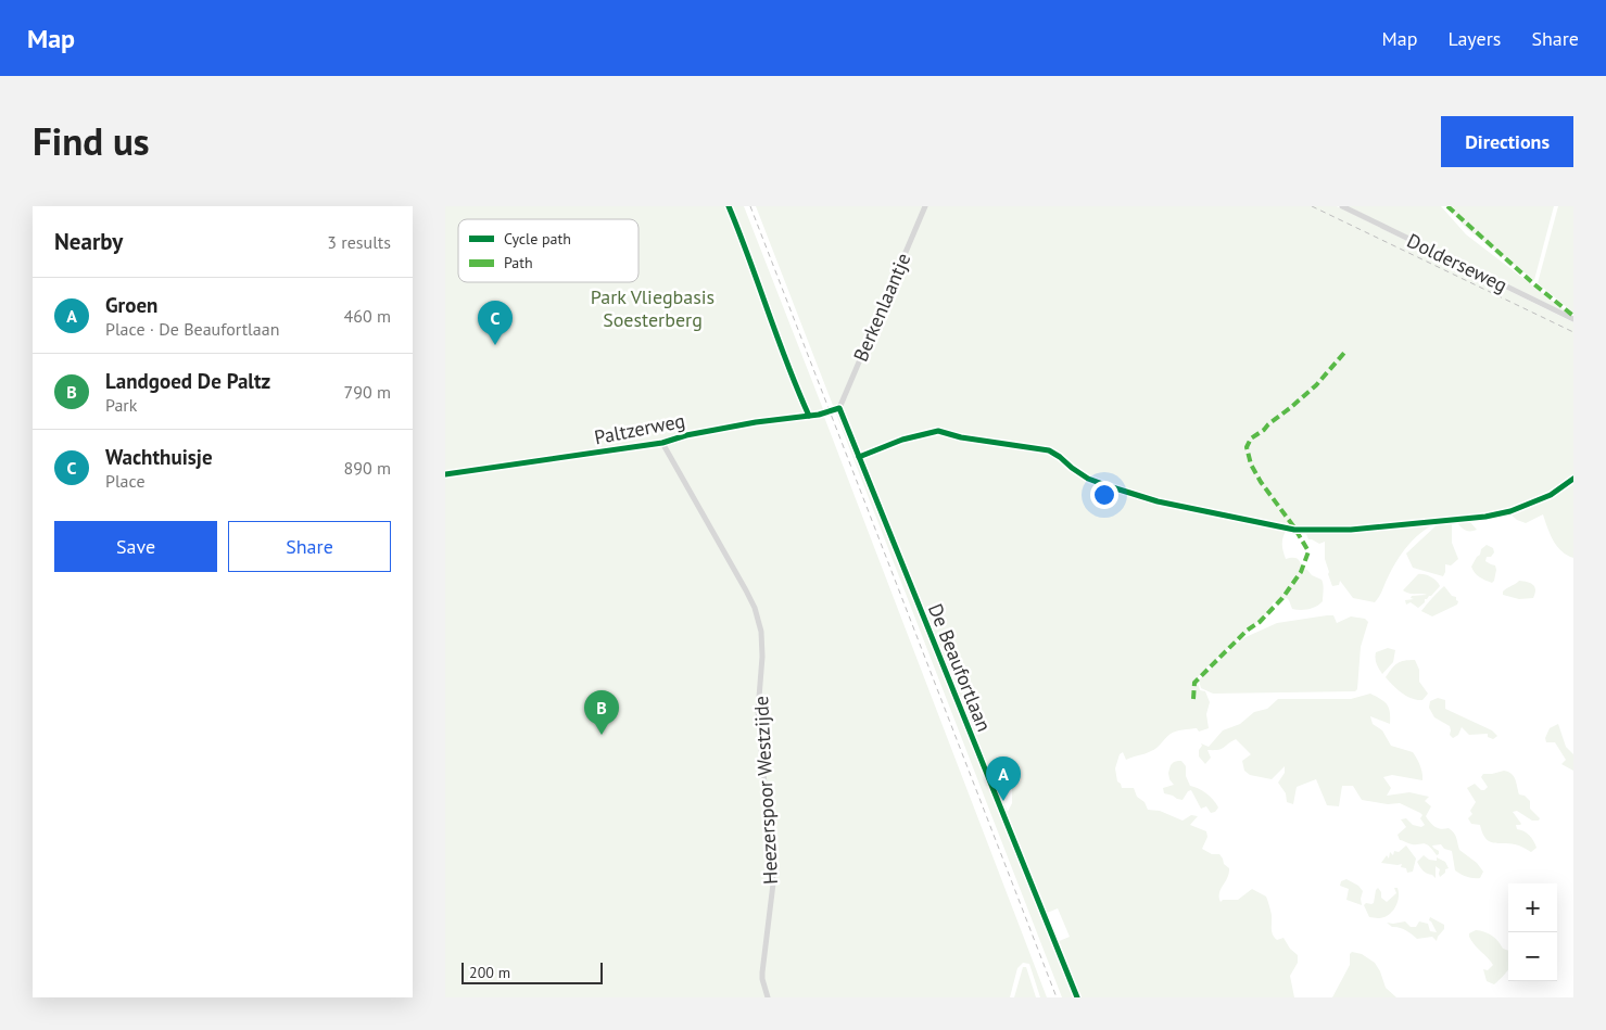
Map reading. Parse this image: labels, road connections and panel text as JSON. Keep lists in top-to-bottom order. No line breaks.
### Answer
{"streets":{"street":["Dolderseweg","Berkenlaantje","Paltzerweg","De Beaufortlaan","Heezerspoor Westzijde"]},"crossings":[["Berkenlaantje","Paltzerweg"],["Berkenlaantje","De Beaufortlaan"],["Paltzerweg","De Beaufortlaan"],["Paltzerweg","Heezerspoor Westzijde"]],"parks":["Park Vliegbasis Soesterberg"],"legend":["Cycle path","Path"],"scale_bar":"200 m","page":{"header":"Map","nav":["Map","Layers","Share"],"title":"Find us","buttons":["Directions",["Save","Share"]],"heading":["Nearby","3 results"],"list":[{"mark":"A","name":"Groen","note":"Place · De Beaufortlaan","value":"460 m"},{"mark":"B","name":"Landgoed De Paltz","note":"Park","value":"790 m"},{"mark":"C","name":"Wachthuisje","note":"Place","value":"890 m"}],"pins":["C","B","A"],"map_buttons":["+","−"],"scale":"200 m"}}
